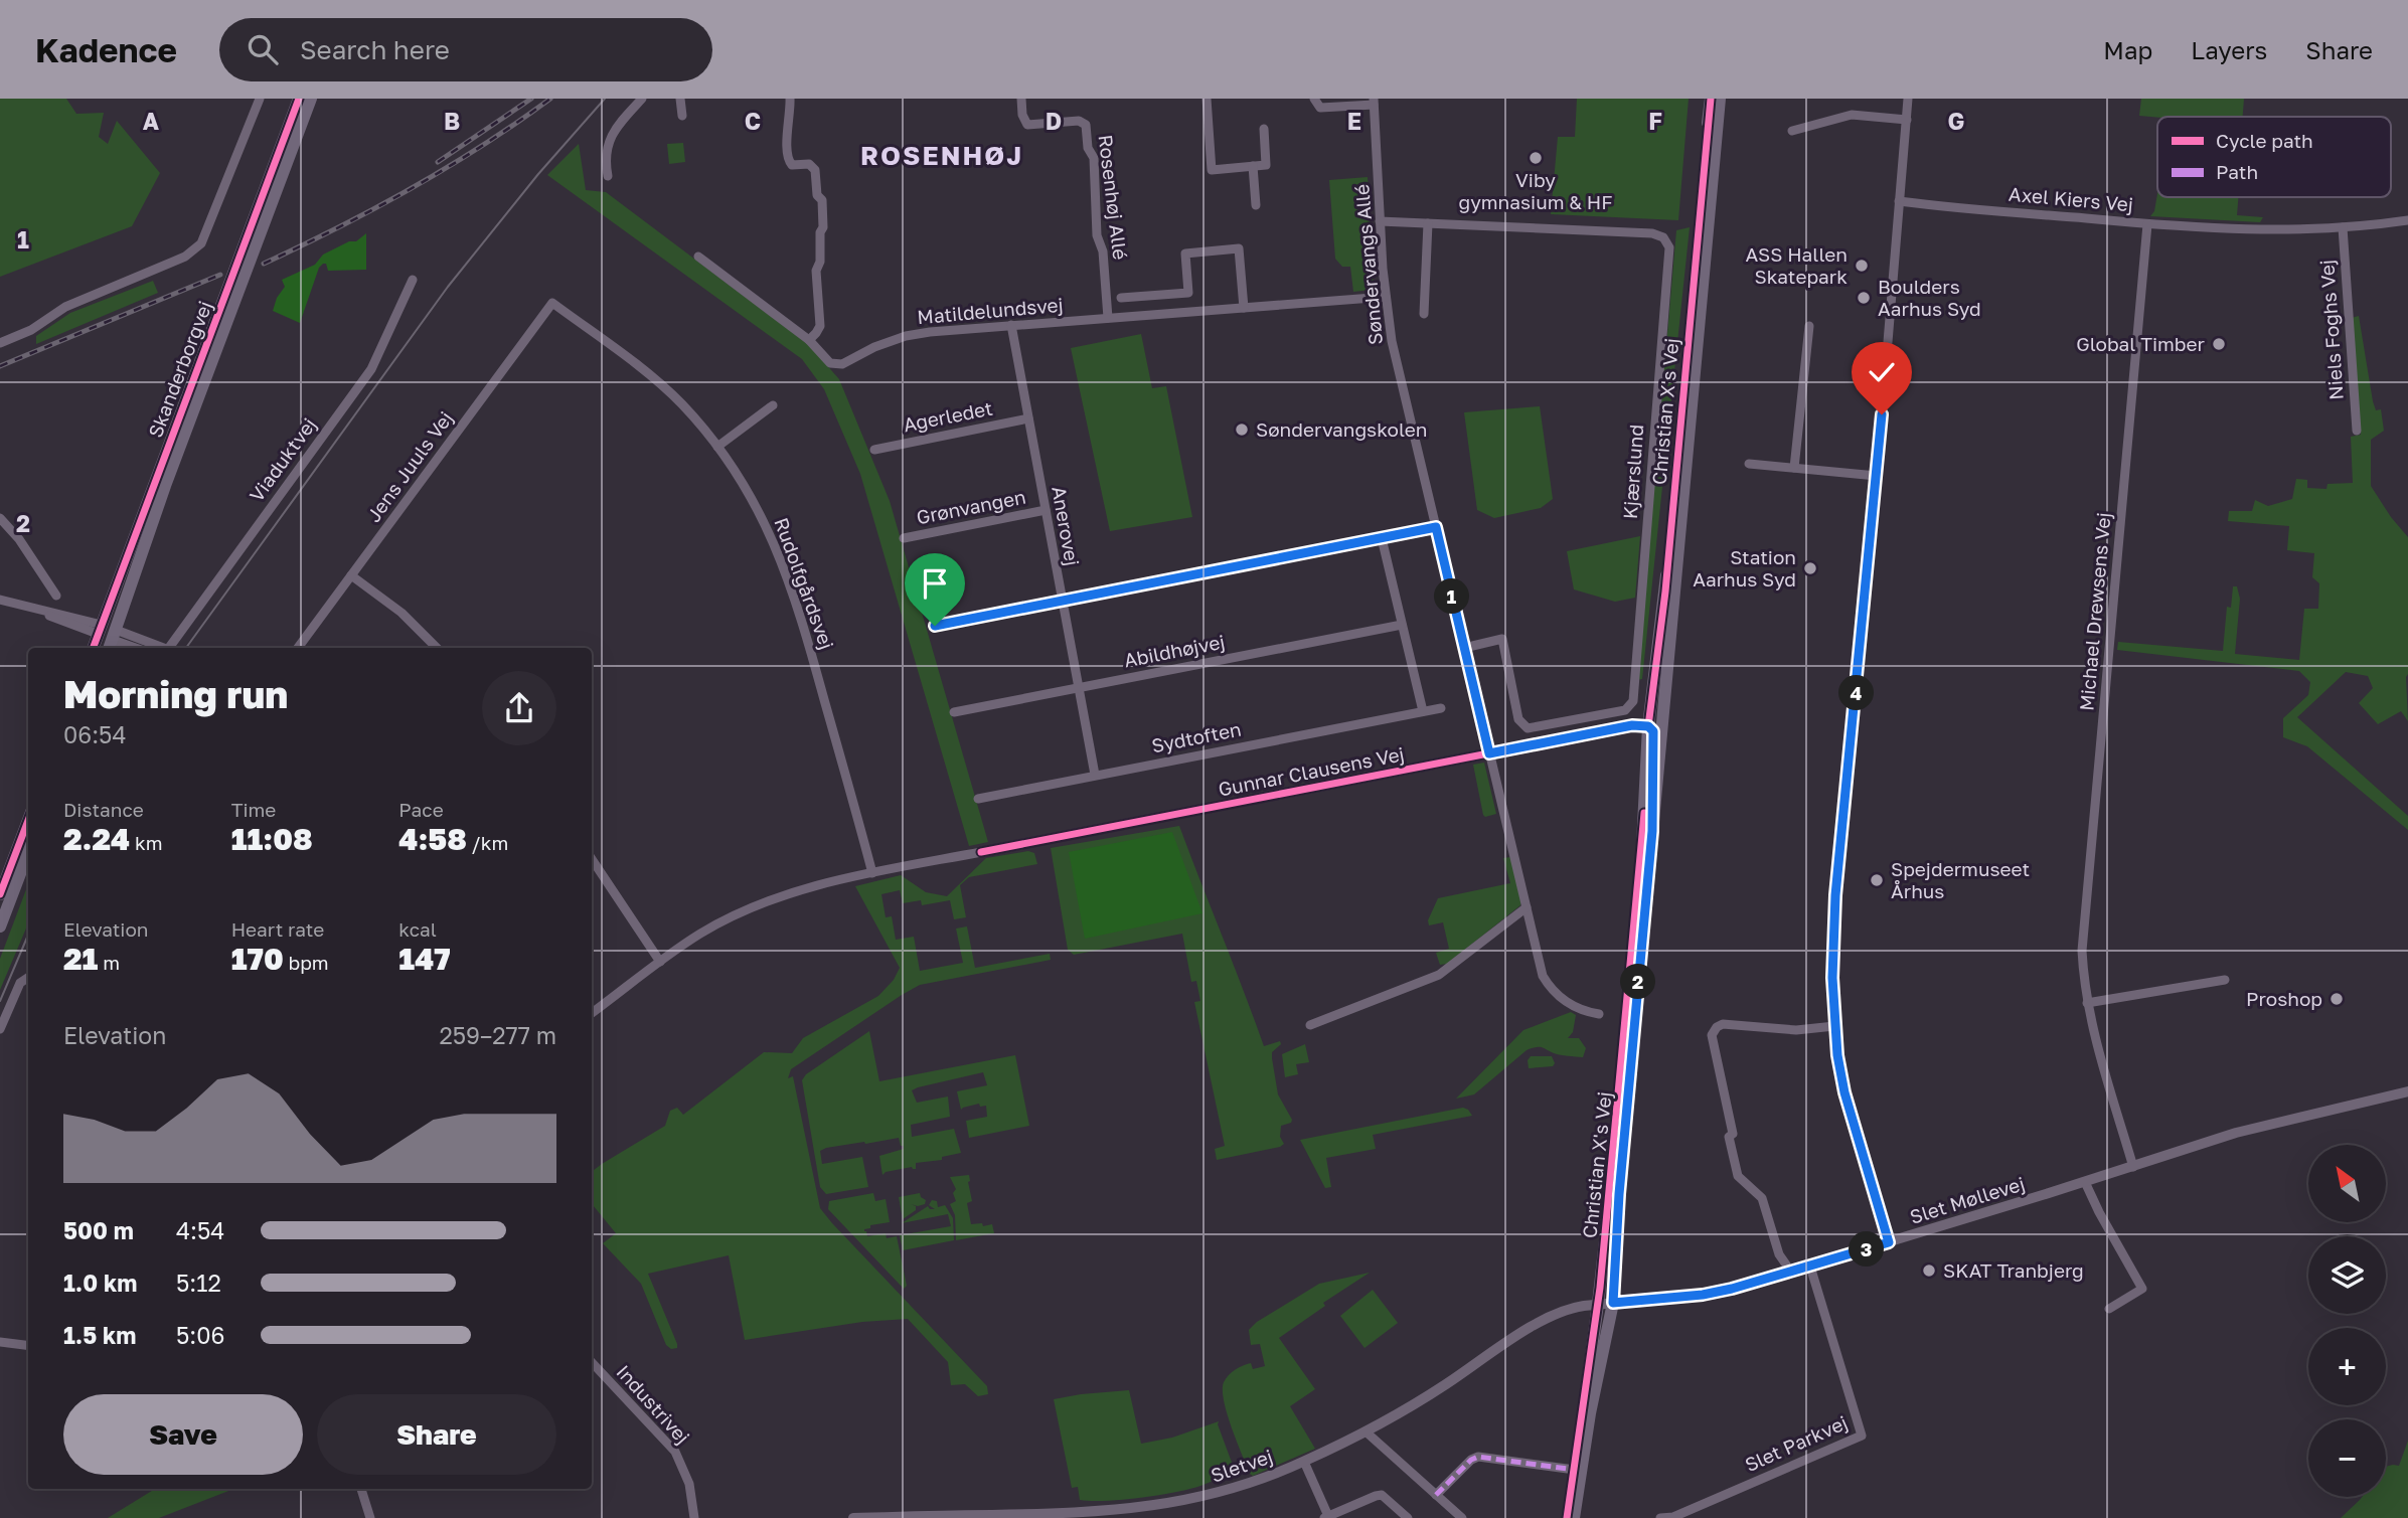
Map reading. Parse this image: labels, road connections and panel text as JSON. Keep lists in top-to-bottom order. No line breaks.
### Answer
{"streets":{"main road":["Skanderborgvej","Christian X's Vej"],"street":["Rosenhøj Allé","Axel Kiers Vej","Søndervangs Allé","Matildelundsvej","Niels Foghs Vej","Agerledet","Viaduktvej","Jens Juuls Vej","Kjærslund","Grønvangen","Anerovej","Rudolfgårdsvej","Michael Drewsens Vej","Abildhøjvej","Sydtoften","Gunnar Clausens Vej","Slet Møllevej","Industrivej","Slet Parkvej","Sletvej"]},"crossings":[["Rosenhøj Allé","Matildelundsvej"],["Axel Kiers Vej","Niels Foghs Vej"],["Axel Kiers Vej","Michael Drewsens Vej"],["Søndervangs Allé","Matildelundsvej"],["Søndervangs Allé","Kjærslund"],["Søndervangs Allé","Gunnar Clausens Vej"],["Matildelundsvej","Anerovej"],["Christian X's Vej","Gunnar Clausens Vej"],["Christian X's Vej","Slet Møllevej"],["Christian X's Vej","Sletvej"],["Agerledet","Anerovej"],["Jens Juuls Vej","Rudolfgårdsvej"],["Grønvangen","Anerovej"],["Anerovej","Abildhøjvej"],["Anerovej","Sydtoften"],["Rudolfgårdsvej","Gunnar Clausens Vej"],["Michael Drewsens Vej","Slet Møllevej"],["Slet Møllevej","Slet Parkvej"],["Slet Møllevej","Sletvej"]],"districts":["ROSENHØJ"],"places":["Viby gymnasium & HF","ASS Hallen Skatepark","Boulders Aarhus Syd","Global Timber","Søndervangskolen","Station Aarhus Syd","Spejdermuseet Århus","Proshop","SKAT Tranbjerg"],"legend":["Cycle path","Path"],"north":"top left","page":{"header":"Kadence","search":"Search here","nav":["Map","Layers","Share"],"pins":["1","4","2","3"],"heading":["Morning run","06:54"],"stats":[["Distance","2.24 km"],["Time","11:08"],["Pace","4:58 /km"],["Elevation","21 m"],["Heart rate","170 bpm"],["kcal","147"]],"chart":["Elevation","259–277 m"],"map_buttons":["+","−"],"list":[{"name":"500 m","note":"4:54"},{"name":"1.0 km","note":"5:12"},{"name":"1.5 km","note":"5:06"}],"buttons":["Save","Share"]},"grid":{"columns":["A","B","C","D","E","F","G"],"rows":["1","2"]}}
